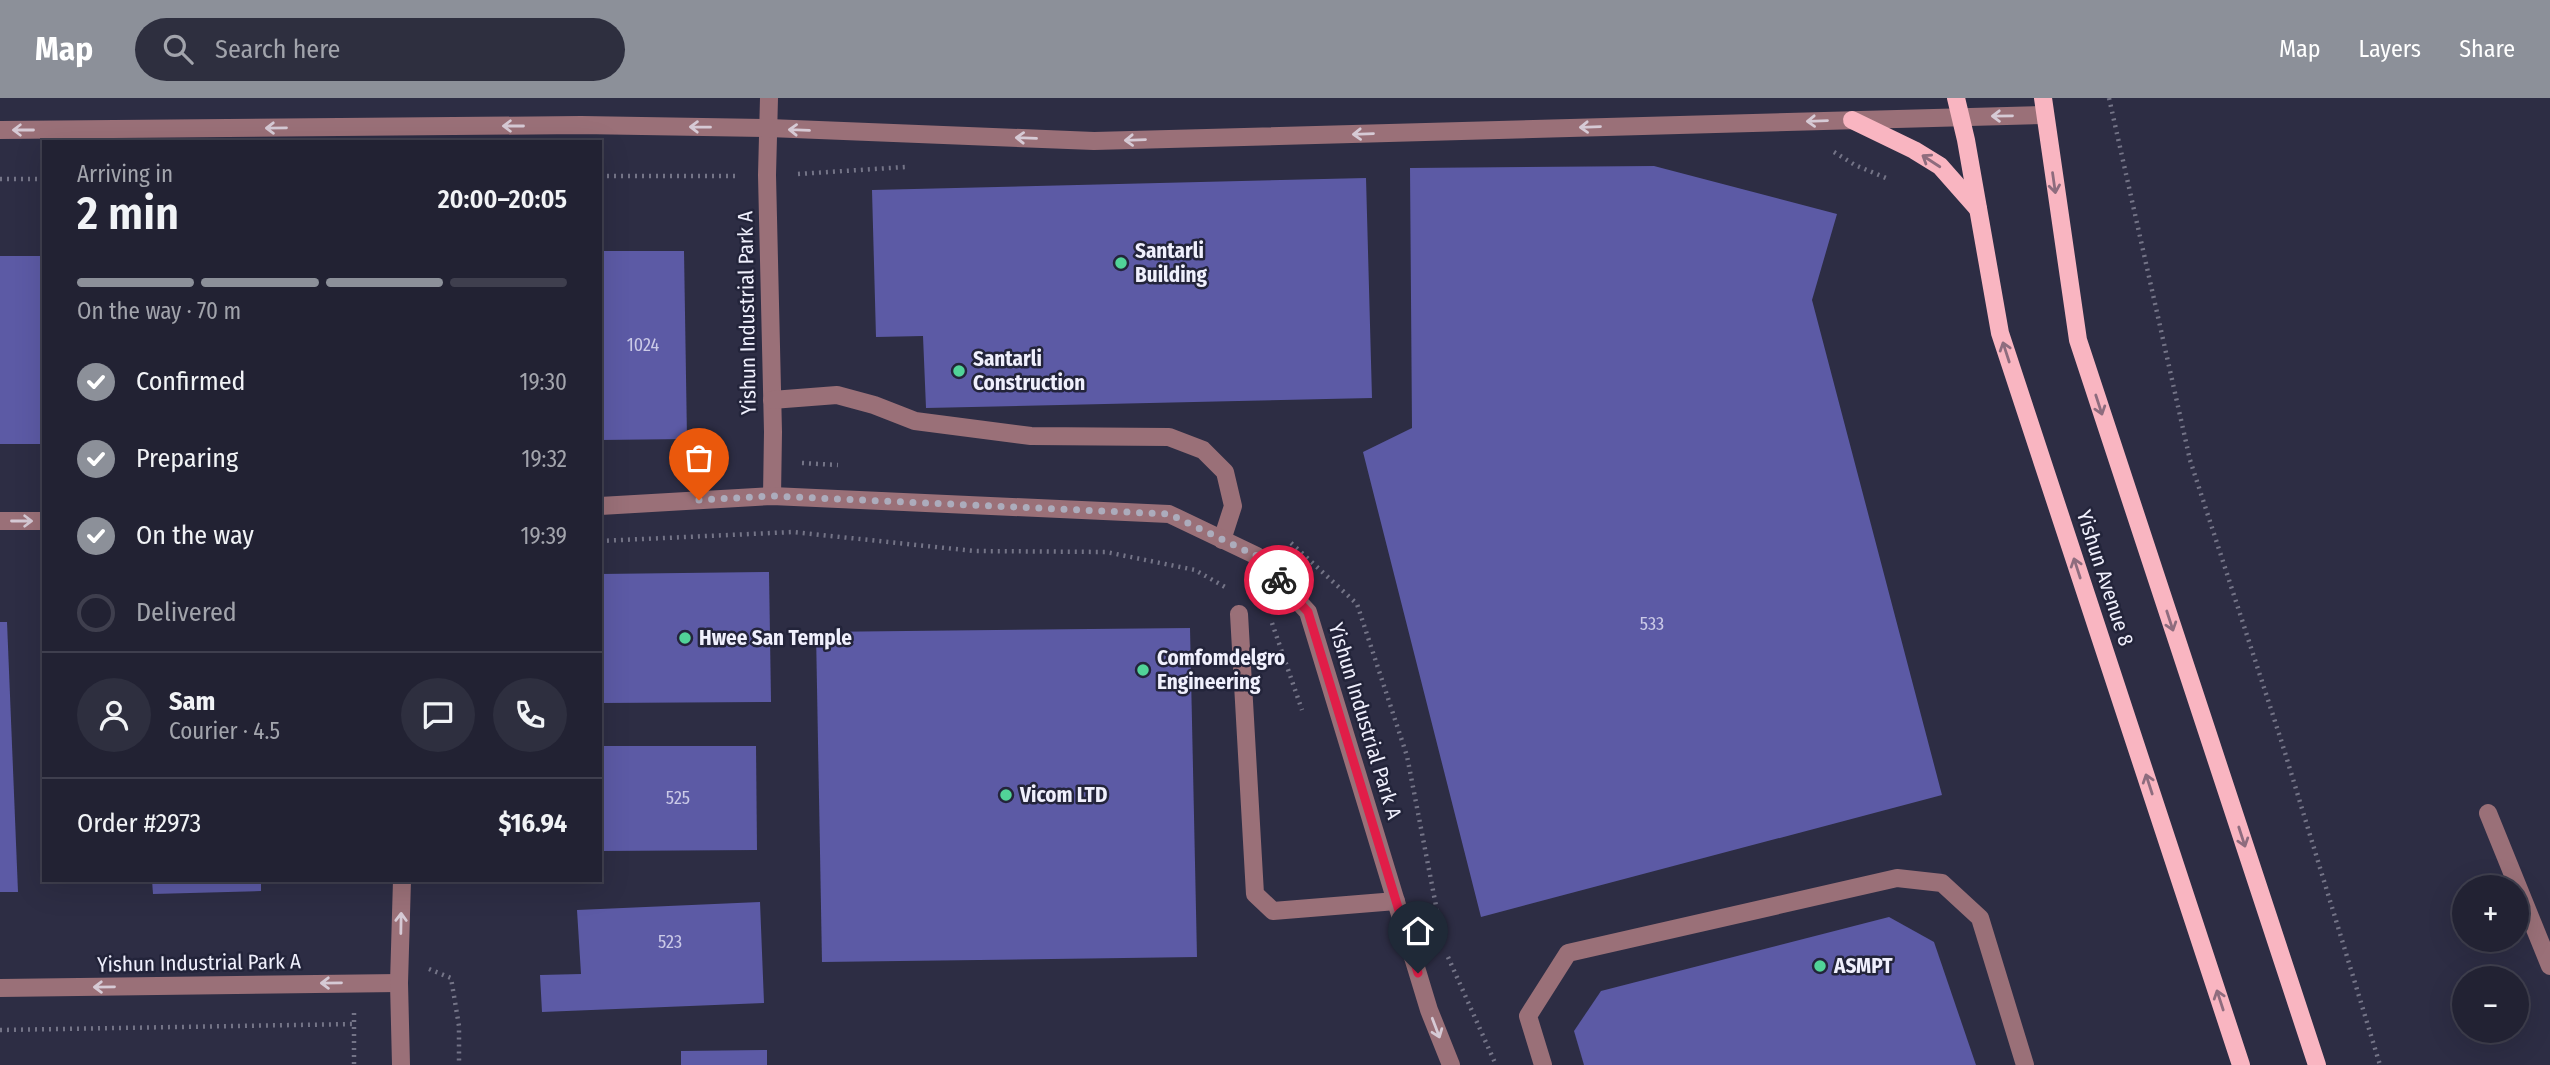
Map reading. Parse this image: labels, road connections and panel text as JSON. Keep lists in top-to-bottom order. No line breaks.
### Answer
{"streets":{"main road":["Yishun Avenue 8"],"street":["Yishun Industrial Park A"]},"places":["Santarli Building","Santarli Construction","Hwee San Temple","Comfomdelgro Engineering","Vicom LTD","ASMPT"],"house_numbers":["1024","533","525","523"],"page":{"header":"Map","search":"Search here","nav":["Map","Layers","Share"],"heading":["2 min","Arriving in","20:00–20:05"],"panel":["Sam","Courier · 4.5","Order #2973","$16.94"],"bar":"On the way · 70 m","list":[["Confirmed","19:30"],["Preparing","19:32"],["On the way","19:39"],"Delivered"],"map_buttons":["+","−"]}}
